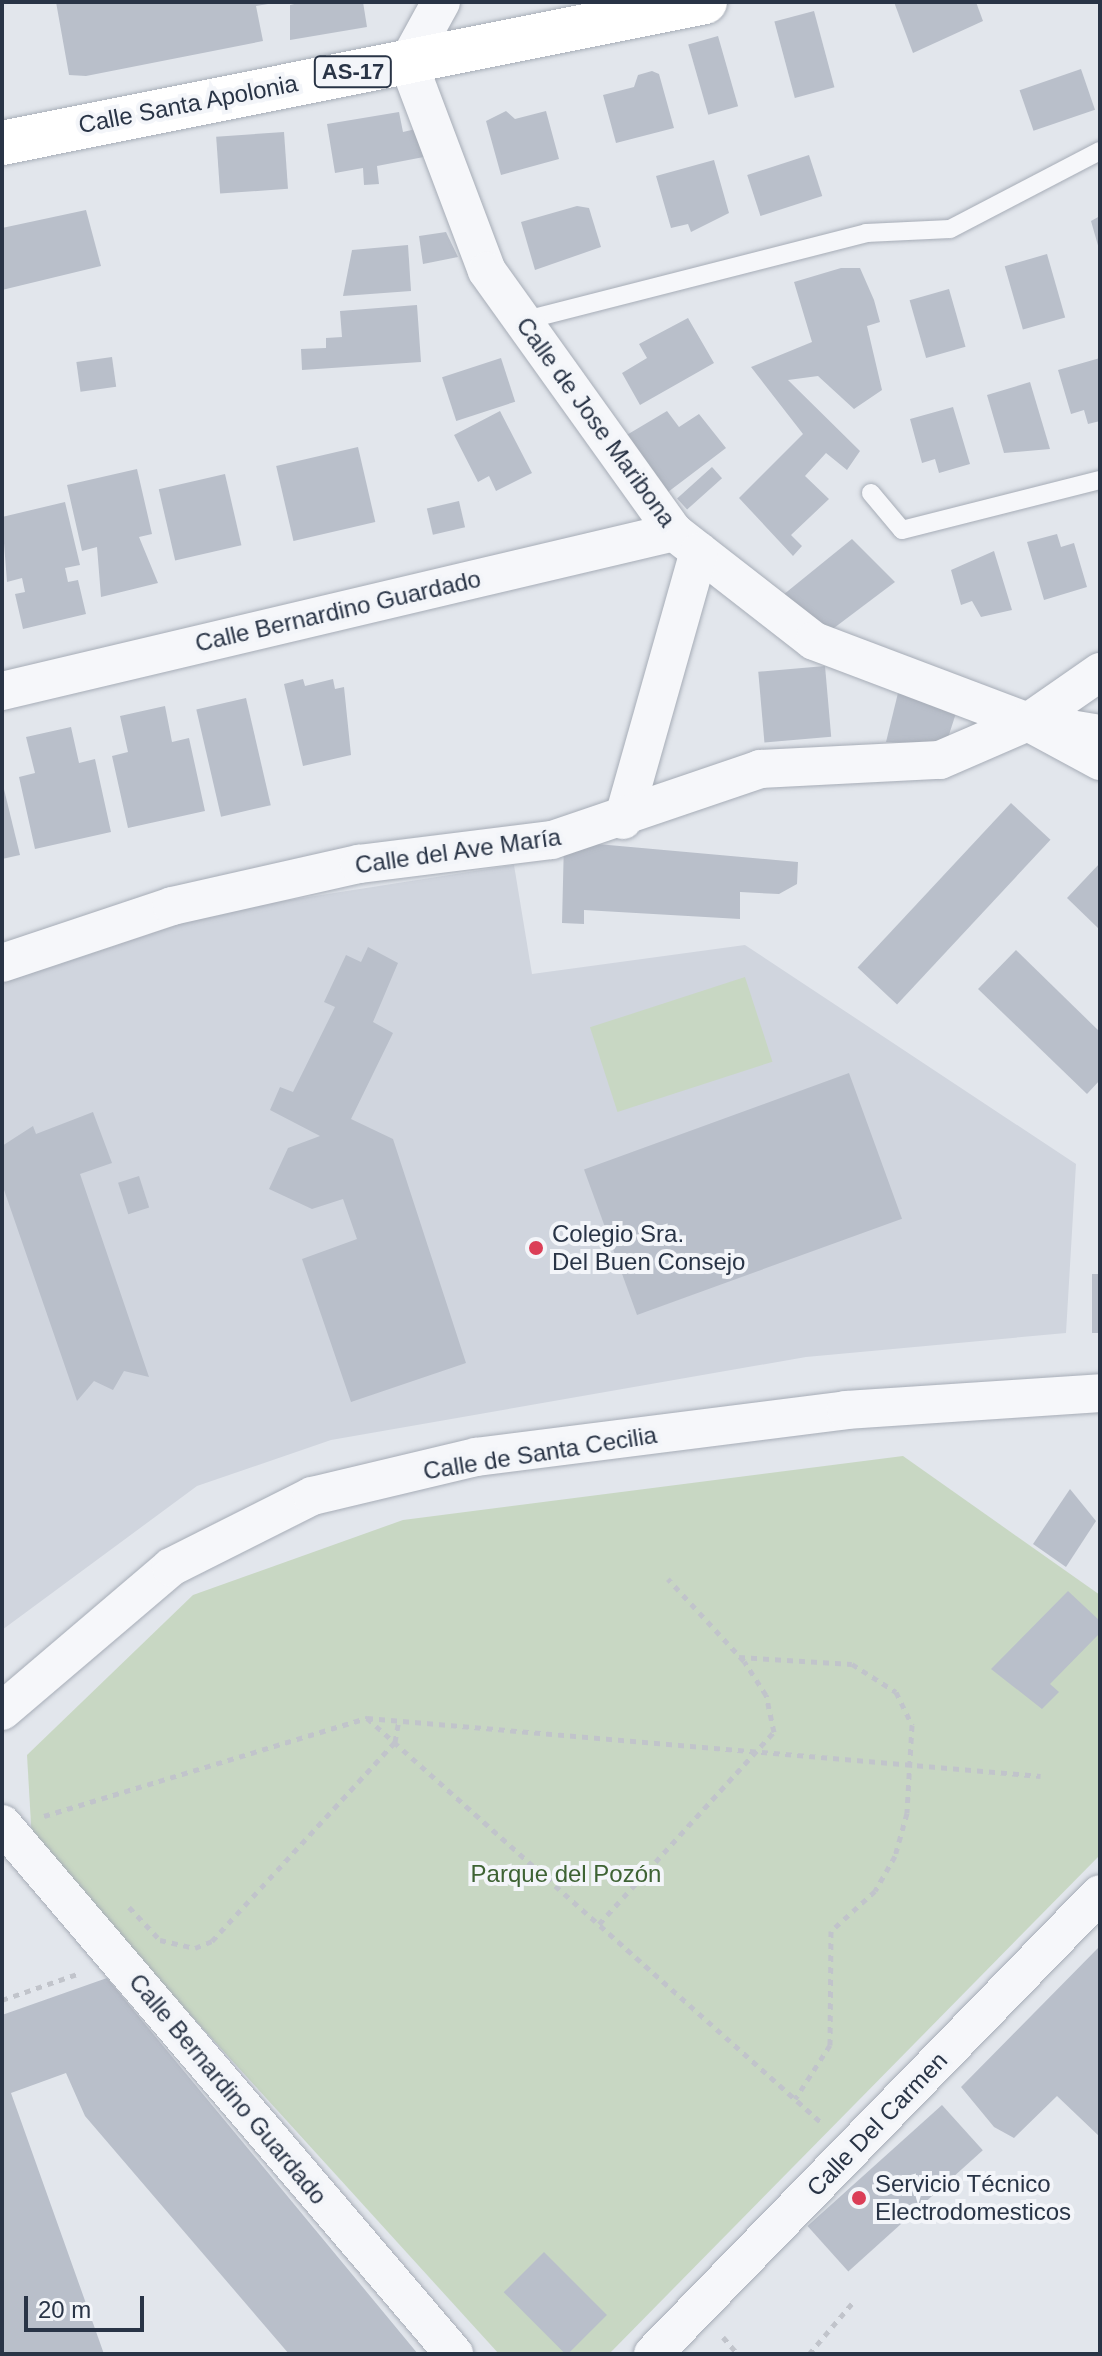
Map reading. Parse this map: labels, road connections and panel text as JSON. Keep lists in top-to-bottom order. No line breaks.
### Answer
{"streets":{"main road":["AS-17","Calle Santa Apolonia"],"street":["Calle de Jose Maribona","Calle Bernardino Guardado","Calle del Ave María","Calle de Santa Cecilia","Calle Del Carmen"]},"crossings":[["Calle Santa Apolonia","Calle de Jose Maribona"],["Calle de Jose Maribona","Calle Bernardino Guardado"],["Calle de Jose Maribona","Calle del Ave María"]],"parks":["Parque del Pozón"],"places":["Colegio Sra. Del Buen Consejo","Servicio Técnico Electrodomesticos"],"scale_bar":"20 m"}
